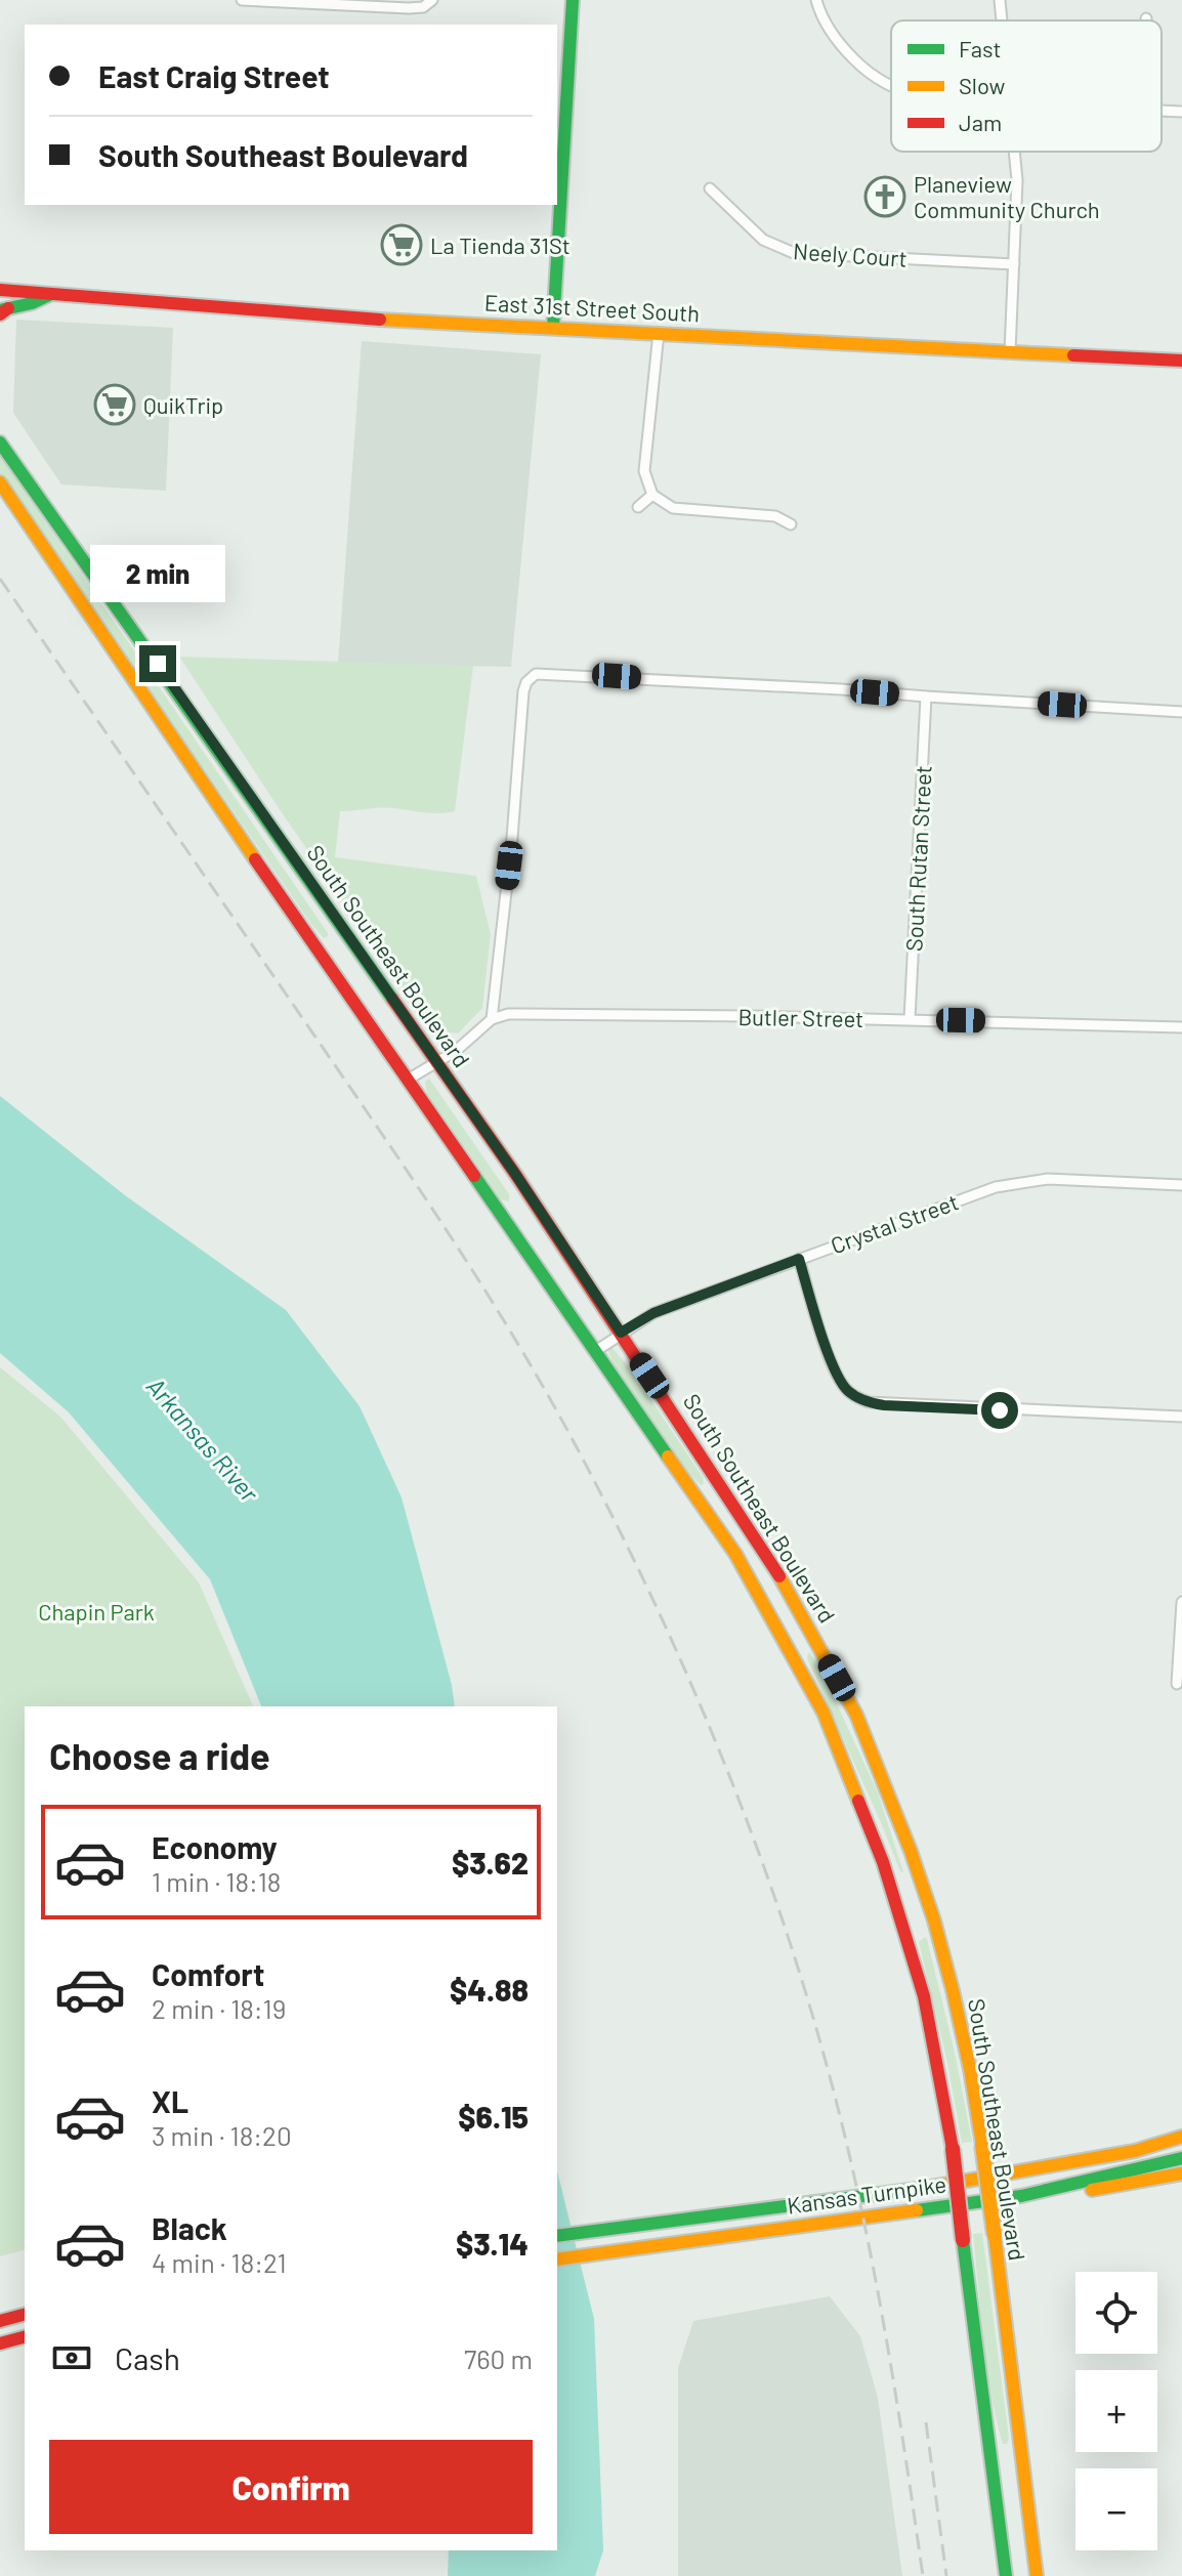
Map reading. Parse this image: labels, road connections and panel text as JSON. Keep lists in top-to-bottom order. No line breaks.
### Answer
{"streets":{"main road":["East 31st Street South","South Southeast Boulevard","Kansas Turnpike"],"street":["Neely Court","South Rutan Street","Butler Street","Crystal Street"]},"crossings":[["South Rutan Street","Butler Street"],["South Southeast Boulevard","Crystal Street"]],"water":["Arkansas River"],"parks":["Chapin Park"],"places":{"church":["Planeview Community Church"],"supermarket":["La Tienda 31St","QuikTrip"]},"legend":["Fast","Slow","Jam"],"page":{"banner":["East Craig Street","South Southeast Boulevard"],"bubble":"2 min","heading":"Choose a ride","list":[{"name":"Economy","note":"1 min · 18:18","value":"$3.62"},{"name":"Comfort","note":"2 min · 18:19","value":"$4.88"},{"name":"XL","note":"3 min · 18:20","value":"$6.15"},{"name":"Black","note":"4 min · 18:21","value":"$3.14"}],"map_buttons":["+","−"],"pay":["Cash","760 m"],"buttons":"Confirm"}}
